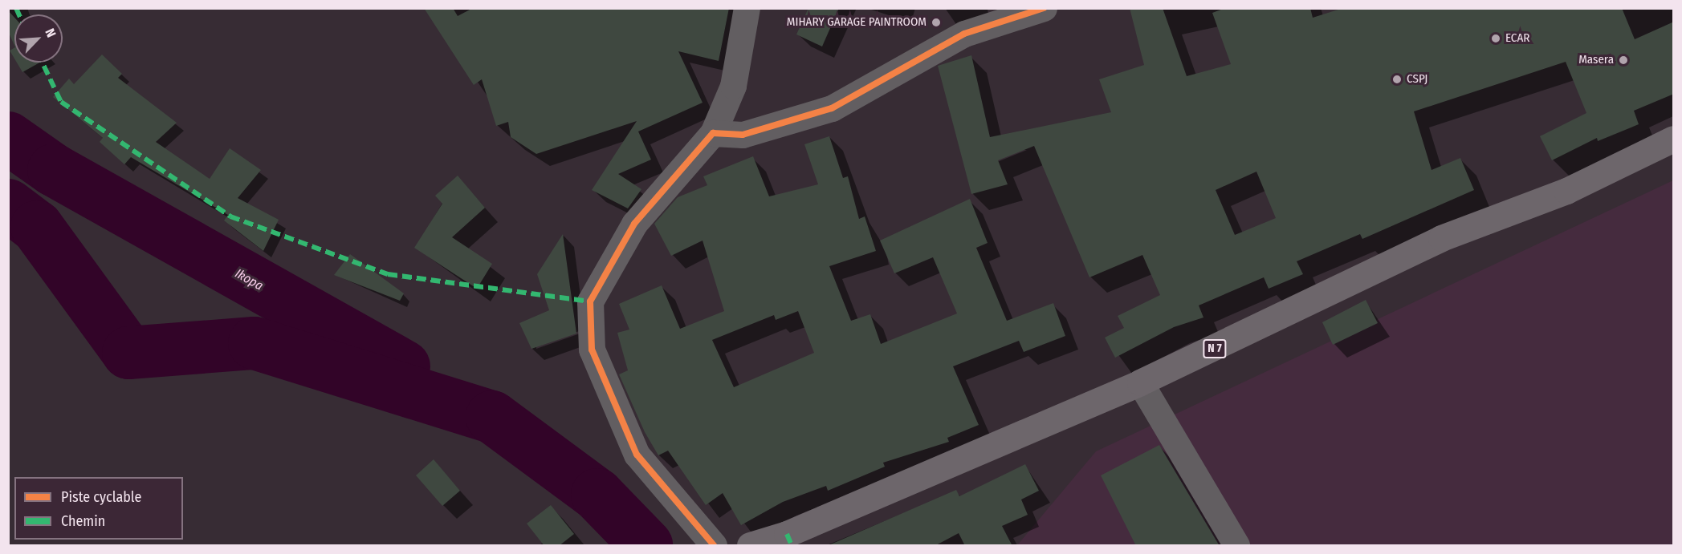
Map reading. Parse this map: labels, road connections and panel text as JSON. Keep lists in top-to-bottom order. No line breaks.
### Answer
{"streets":{"main road":["N 7"]},"water":["Ikopa"],"places":["MIHARY GARAGE PAINTROOM","ECAR","Masera","CSPJ"],"legend":["Piste cyclable","Chemin"],"north":"top right"}
